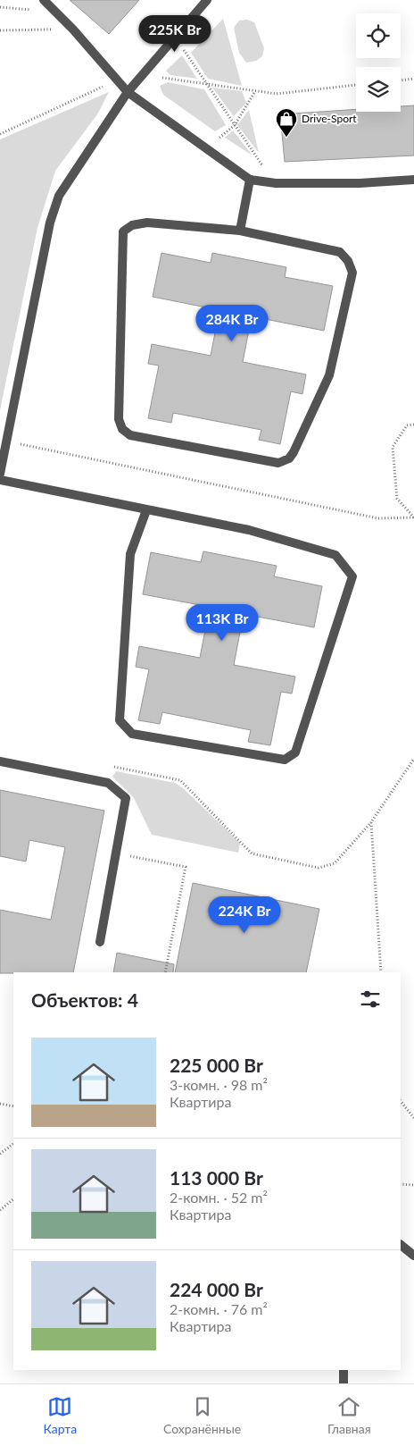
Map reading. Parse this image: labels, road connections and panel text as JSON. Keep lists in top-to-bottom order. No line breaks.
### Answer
{"places":{"shop":["Drive-Sport"]},"page":{"price":["225K Br","284K Br","113K Br","224K Br"],"heading":"Объектов: 4","list":[{"name":"225 000 Br","note":"3-комн. · 98 m² · Квартира"},{"name":"113 000 Br","note":"2-комн. · 52 m² · Квартира"},{"name":"224 000 Br","note":"2-комн. · 76 m² · Квартира"}],"tabs":["Карта","Сохранённые","Главная"]}}
